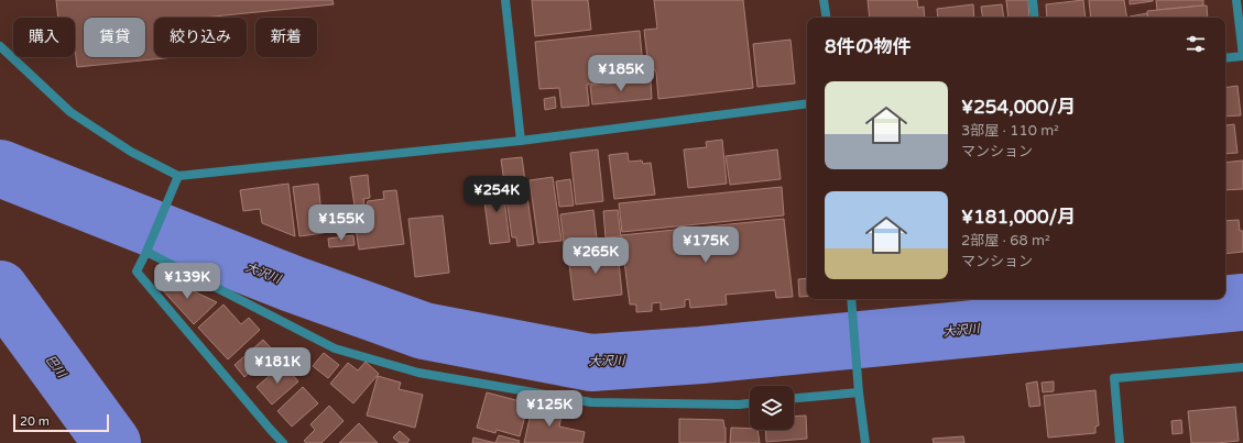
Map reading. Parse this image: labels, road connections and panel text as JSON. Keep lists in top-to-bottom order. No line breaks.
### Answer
{"water":["大沢川","巴川"],"scale_bar":"20 m","page":{"chip":["購入","賃貸","絞り込み","新着"],"heading":"8件の物件","price":["¥185K","¥254K","¥155K","¥175K","¥265K","¥139K","¥181K","¥125K"],"list":[{"name":"¥254,000/月","note":"3部屋 · 110 m² · マンション"},{"name":"¥181,000/月","note":"2部屋 · 68 m² · マンション"}],"scale":"20 m"}}
